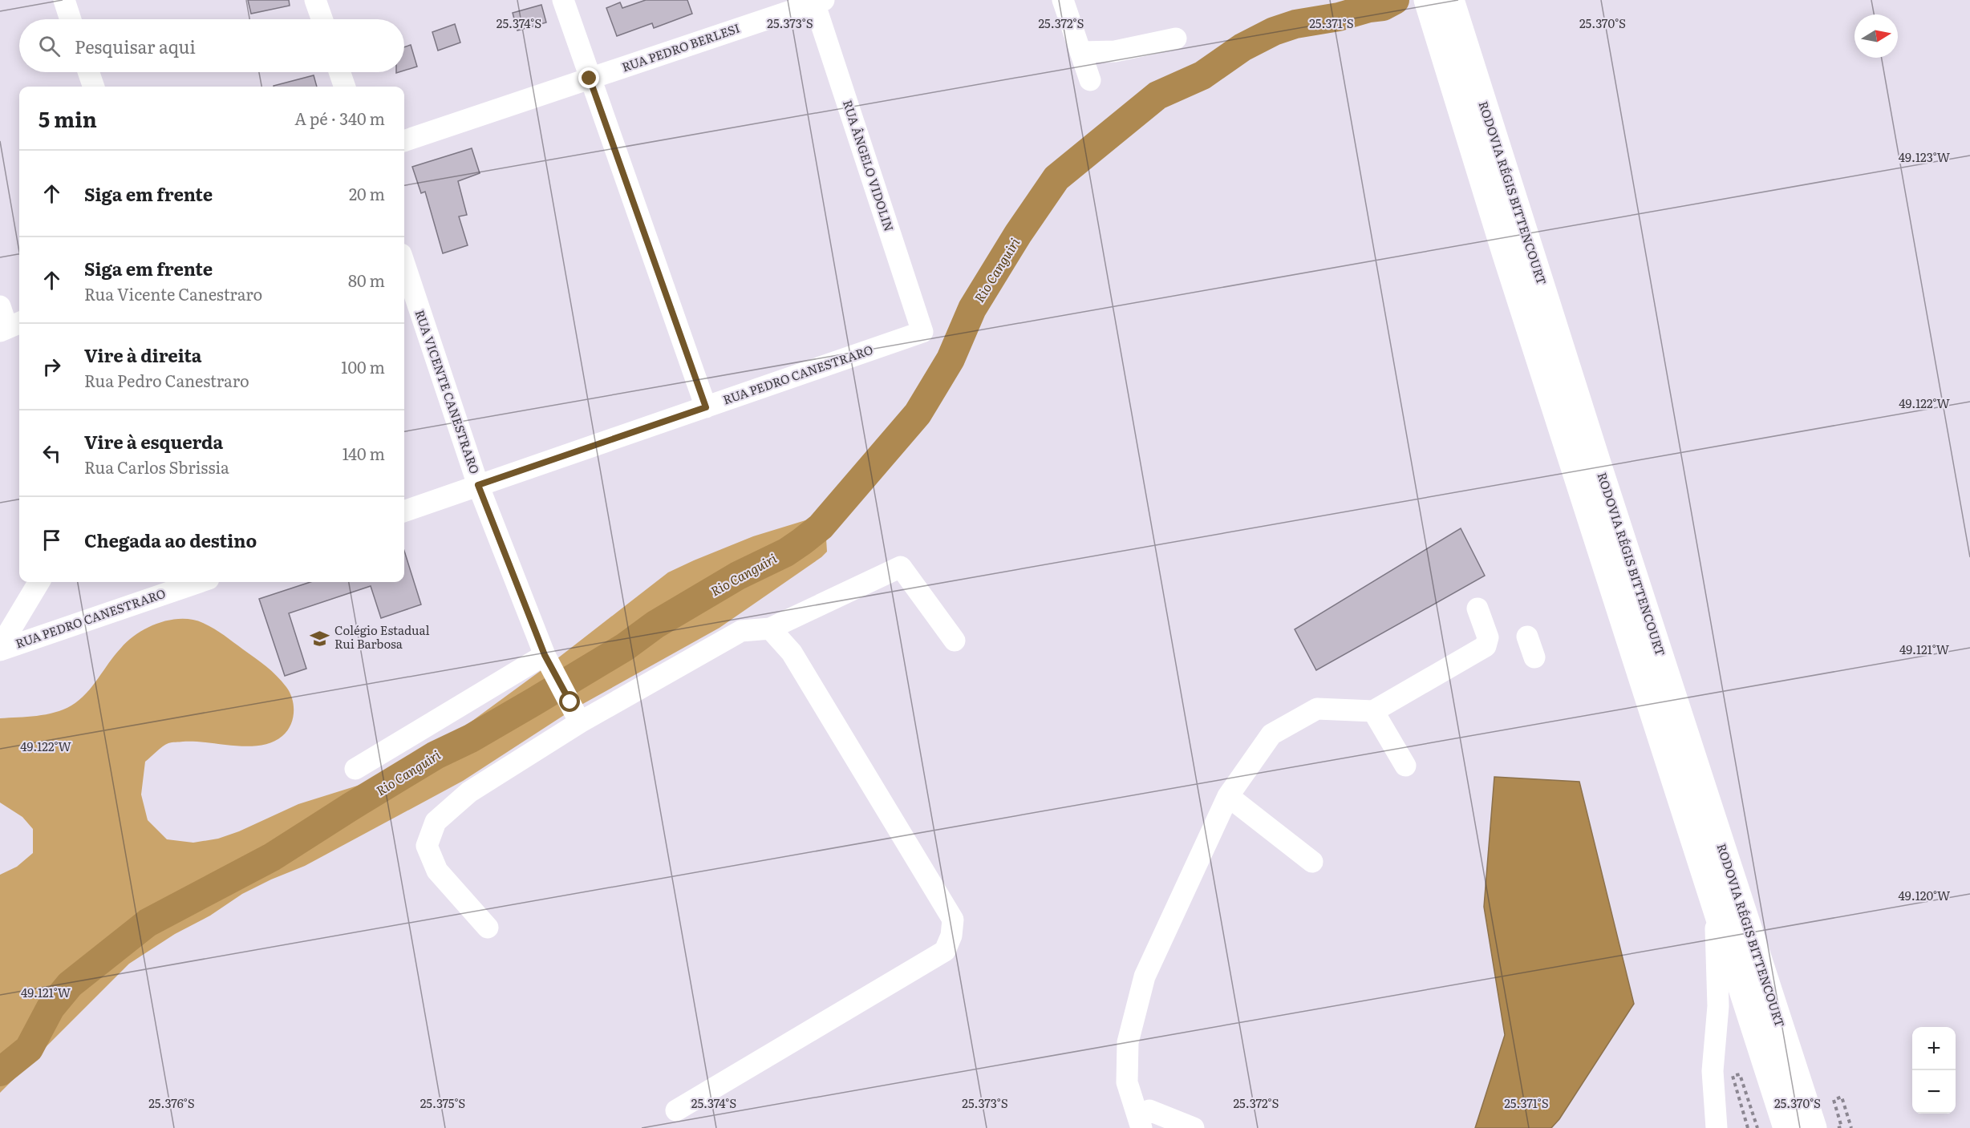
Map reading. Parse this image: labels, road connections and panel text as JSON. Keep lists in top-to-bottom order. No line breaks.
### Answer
{"streets":{"highway":["RODOVIA RÉGIS BITTENCOURT"],"street":["RUA PEDRO BERLESI","RUA ÂNGELO VIDOLIN","RUA PEDRO CANESTRARO","RUA VICENTE CANESTRARO"]},"crossings":[["RUA PEDRO BERLESI","RUA ÂNGELO VIDOLIN"],["RUA ÂNGELO VIDOLIN","RUA PEDRO CANESTRARO"],["RUA PEDRO CANESTRARO","RUA VICENTE CANESTRARO"]],"water":["Rio Canguiri"],"places":{"school or university":["Colégio Estadual Rui Barbosa"]},"north":"right","page":{"search":"Pesquisar aqui","heading":["5 min","A pé · 340 m"],"list":[["Siga em frente","20 m"],["Siga em frente","Rua Vicente Canestraro","80 m"],["Vire à direita","Rua Pedro Canestraro","100 m"],["Vire à esquerda","Rua Carlos Sbrissia","140 m"],"Chegada ao destino"],"map_buttons":["+","−"]},"coordinates":["25.374°S","25.373°S","25.372°S","25.371°S","25.370°S","49.123°W","49.122°W","49.121°W","49.120°W","25.376°S","25.375°S"]}
